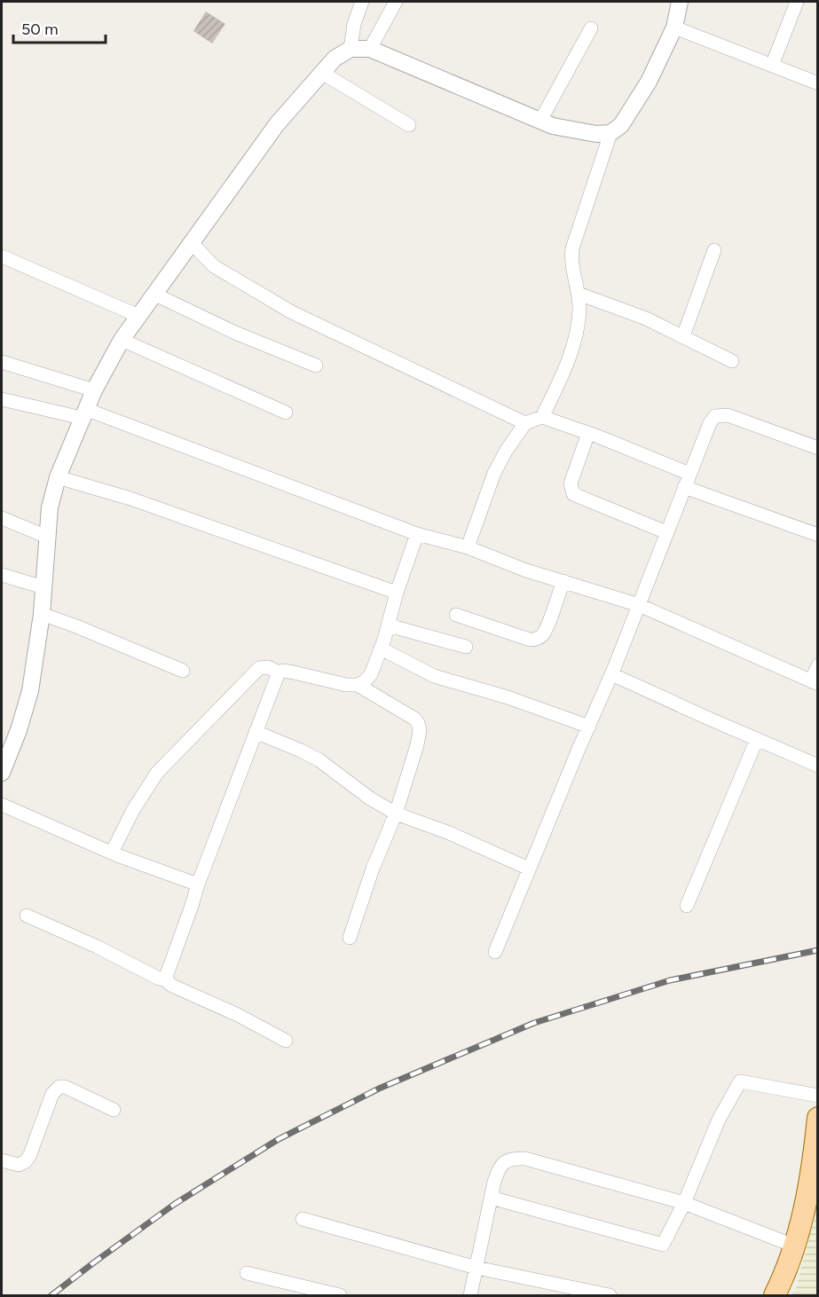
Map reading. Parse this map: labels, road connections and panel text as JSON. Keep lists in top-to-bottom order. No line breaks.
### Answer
{"scale_bar":"50 m"}
